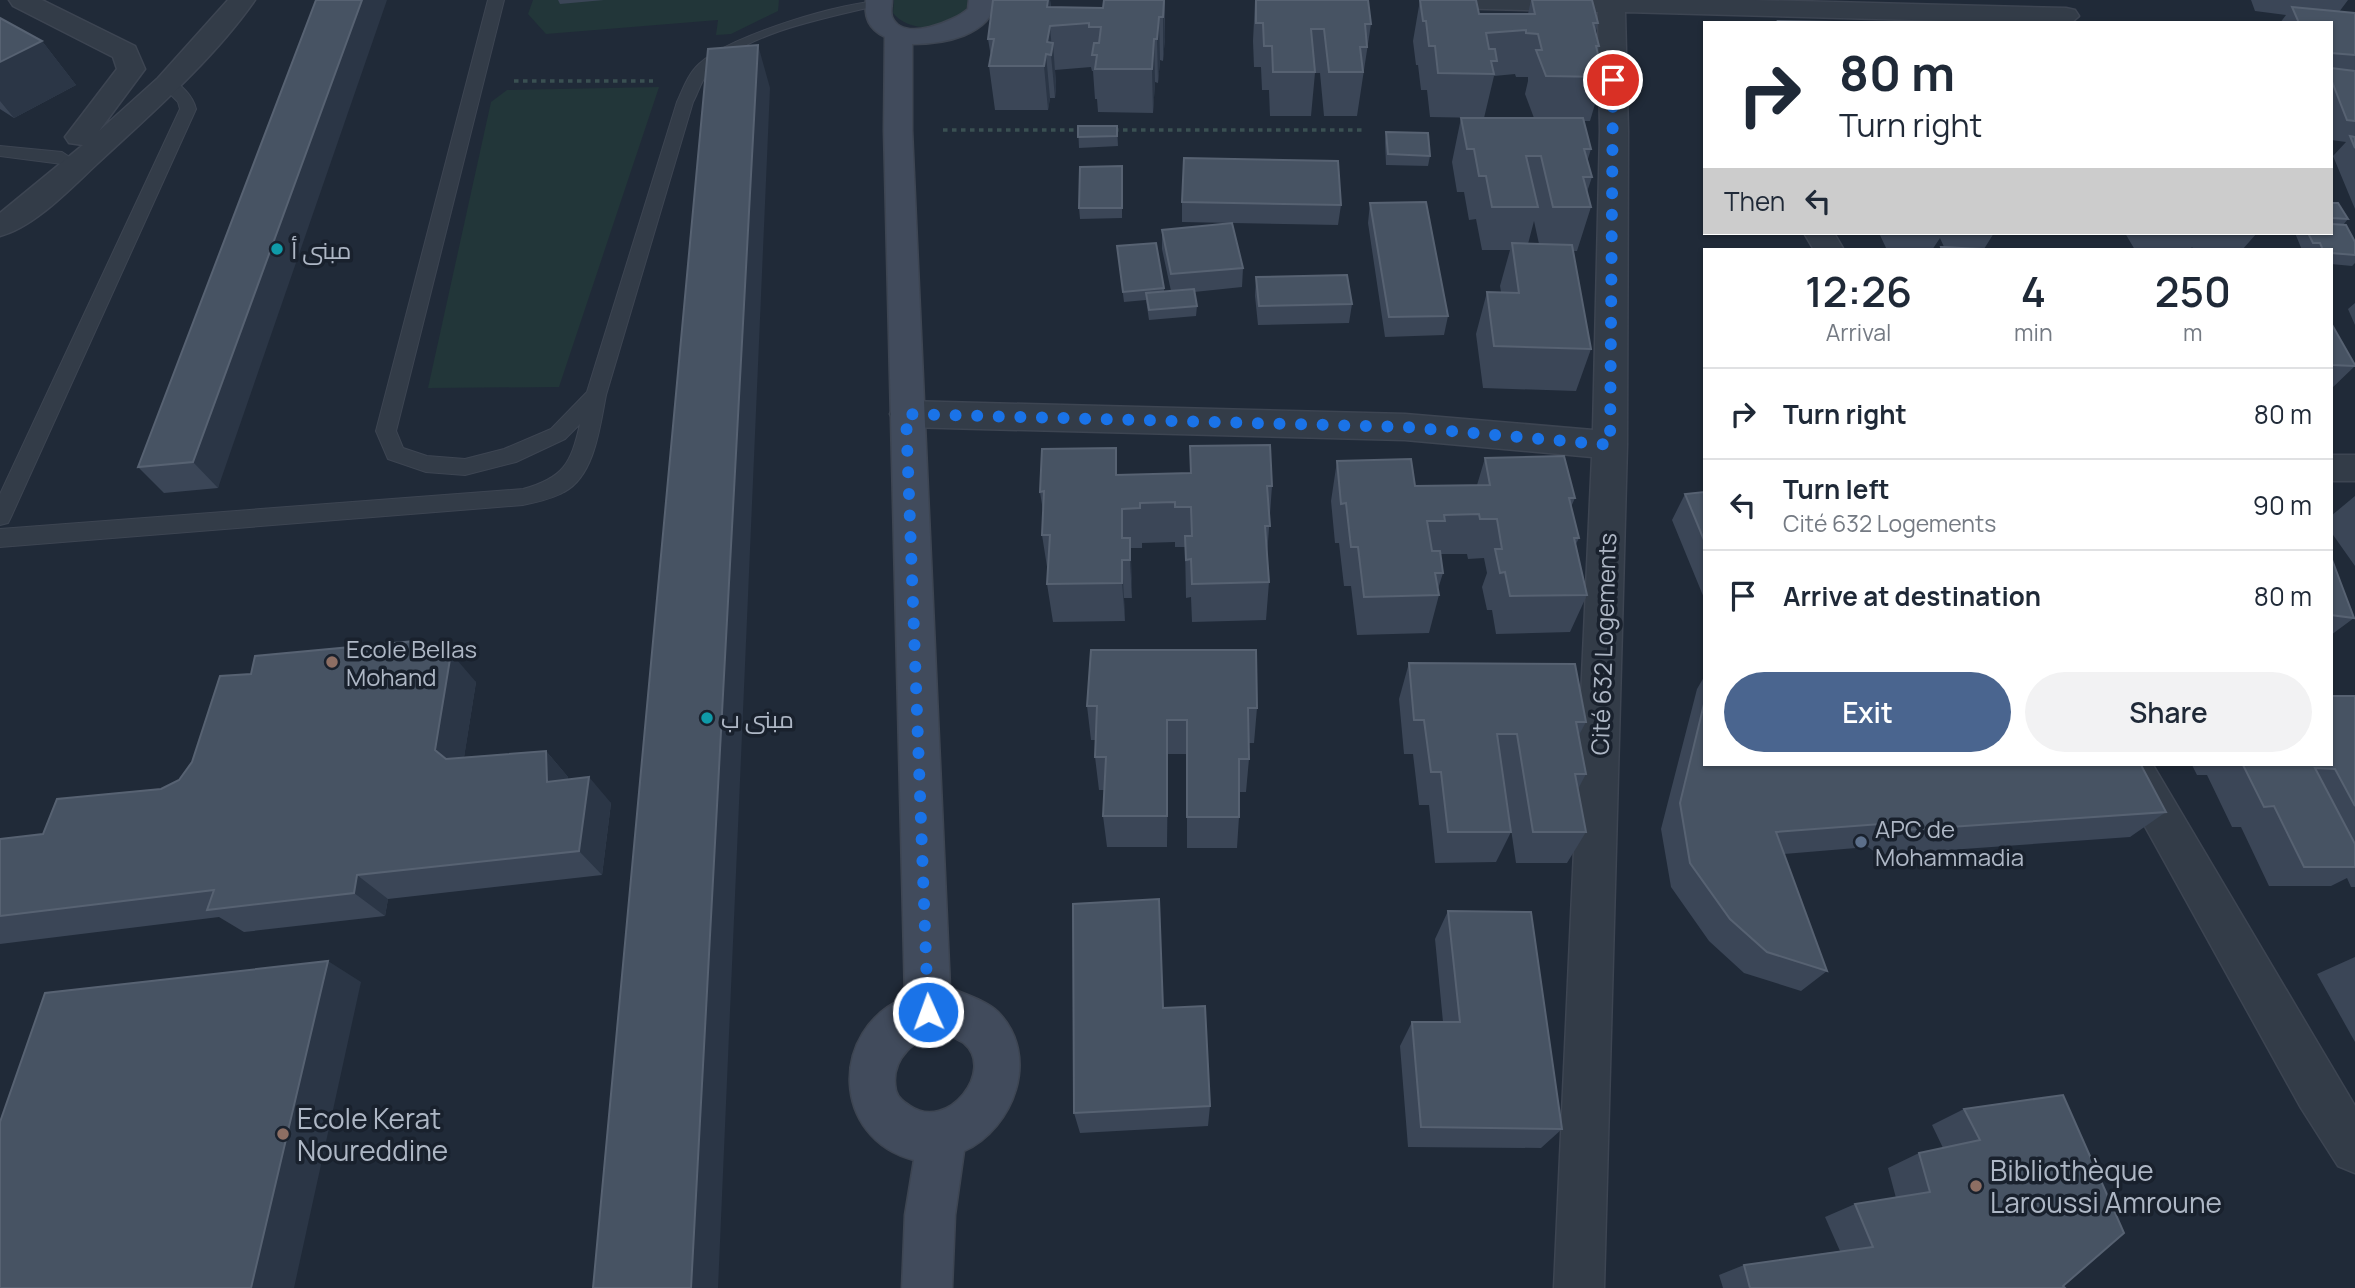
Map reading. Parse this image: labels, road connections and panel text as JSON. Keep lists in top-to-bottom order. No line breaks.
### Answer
{"streets":{"street":["Cité 632 Logements"]},"places":["مبنى أ","Ecole Bellas Mohand","مبنى ب","APC de Mohammadia","Ecole Kerat Noureddine","Bibliothèque Laroussi Amroune"],"page":{"turn":["80 m","Turn right"],"then":"Then","eta":["12:26","Arrival","4","min","250","m"],"list":[{"name":"Turn right","value":"80 m"},{"name":"Turn left","note":"Cité 632 Logements","value":"90 m"},{"name":"Arrive at destination","value":"80 m"}],"buttons":["Exit","Share"]}}
